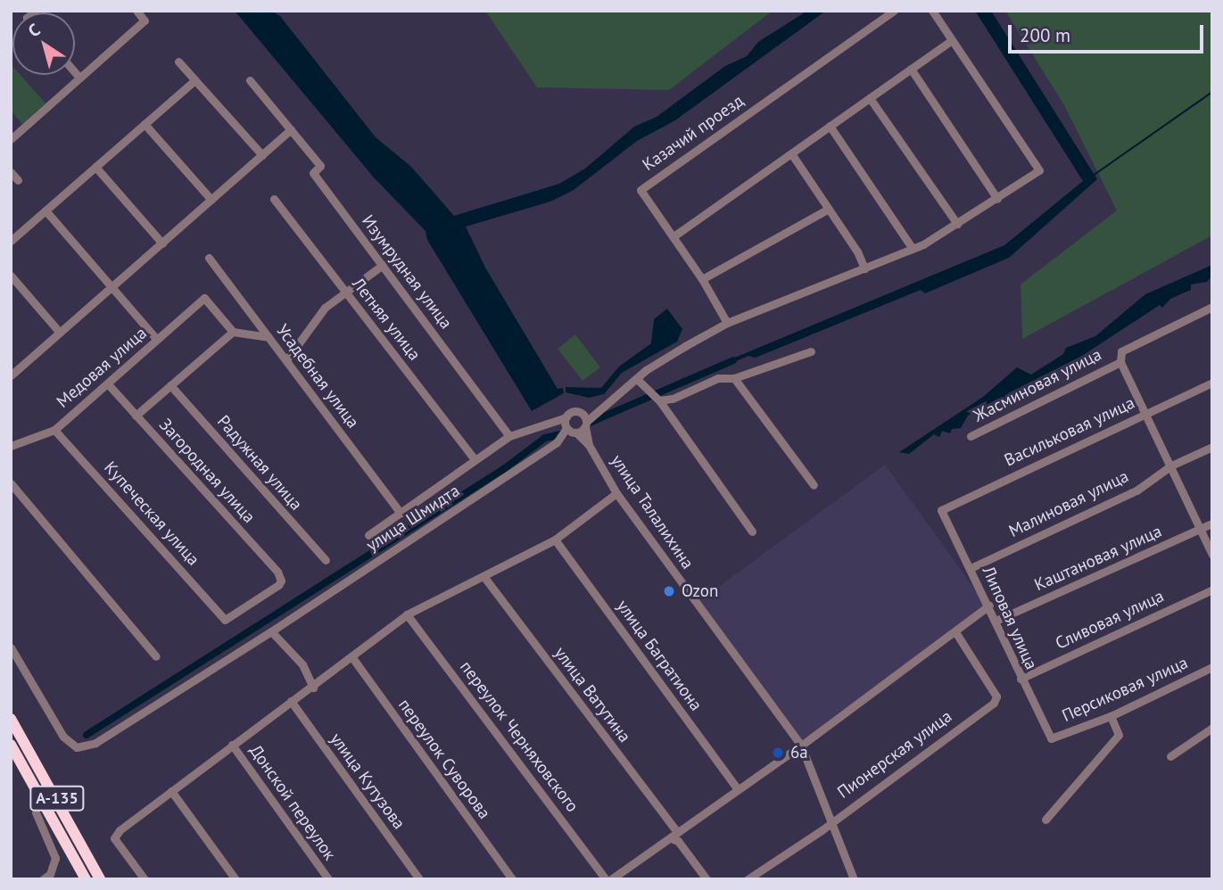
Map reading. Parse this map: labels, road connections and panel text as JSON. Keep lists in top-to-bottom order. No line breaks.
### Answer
{"streets":{"highway":["А-135"],"street":["Казачий проезд","Изумрудная улица","Летняя улица","Медовая улица","Усадебная улица","Жасминовая улица","Васильковая улица","Радужная улица","Загородная улица","Малиновая улица","улица Талалихина","Купеческая улица","улица Шмидта","Каштановая улица","Липовая улица","Сливовая улица","улица Багратиона","Персиковая улица","улица Ватутина","переулок Черняховского","Пионерская улица","переулок Суворова","улица Кутузова","Донской переулок"]},"crossings":[["Медовая улица","Загородная улица"],["Медовая улица","Купеческая улица"],["Васильковая улица","Липовая улица"],["Загородная улица","Купеческая улица"],["Малиновая улица","Липовая улица"],["улица Талалихина","Пионерская улица"],["Каштановая улица","Липовая улица"],["Липовая улица","Сливовая улица"],["Липовая улица","Персиковая улица"]],"places":["Ozon","6а"],"scale_bar":"200 m","north":"top left"}
